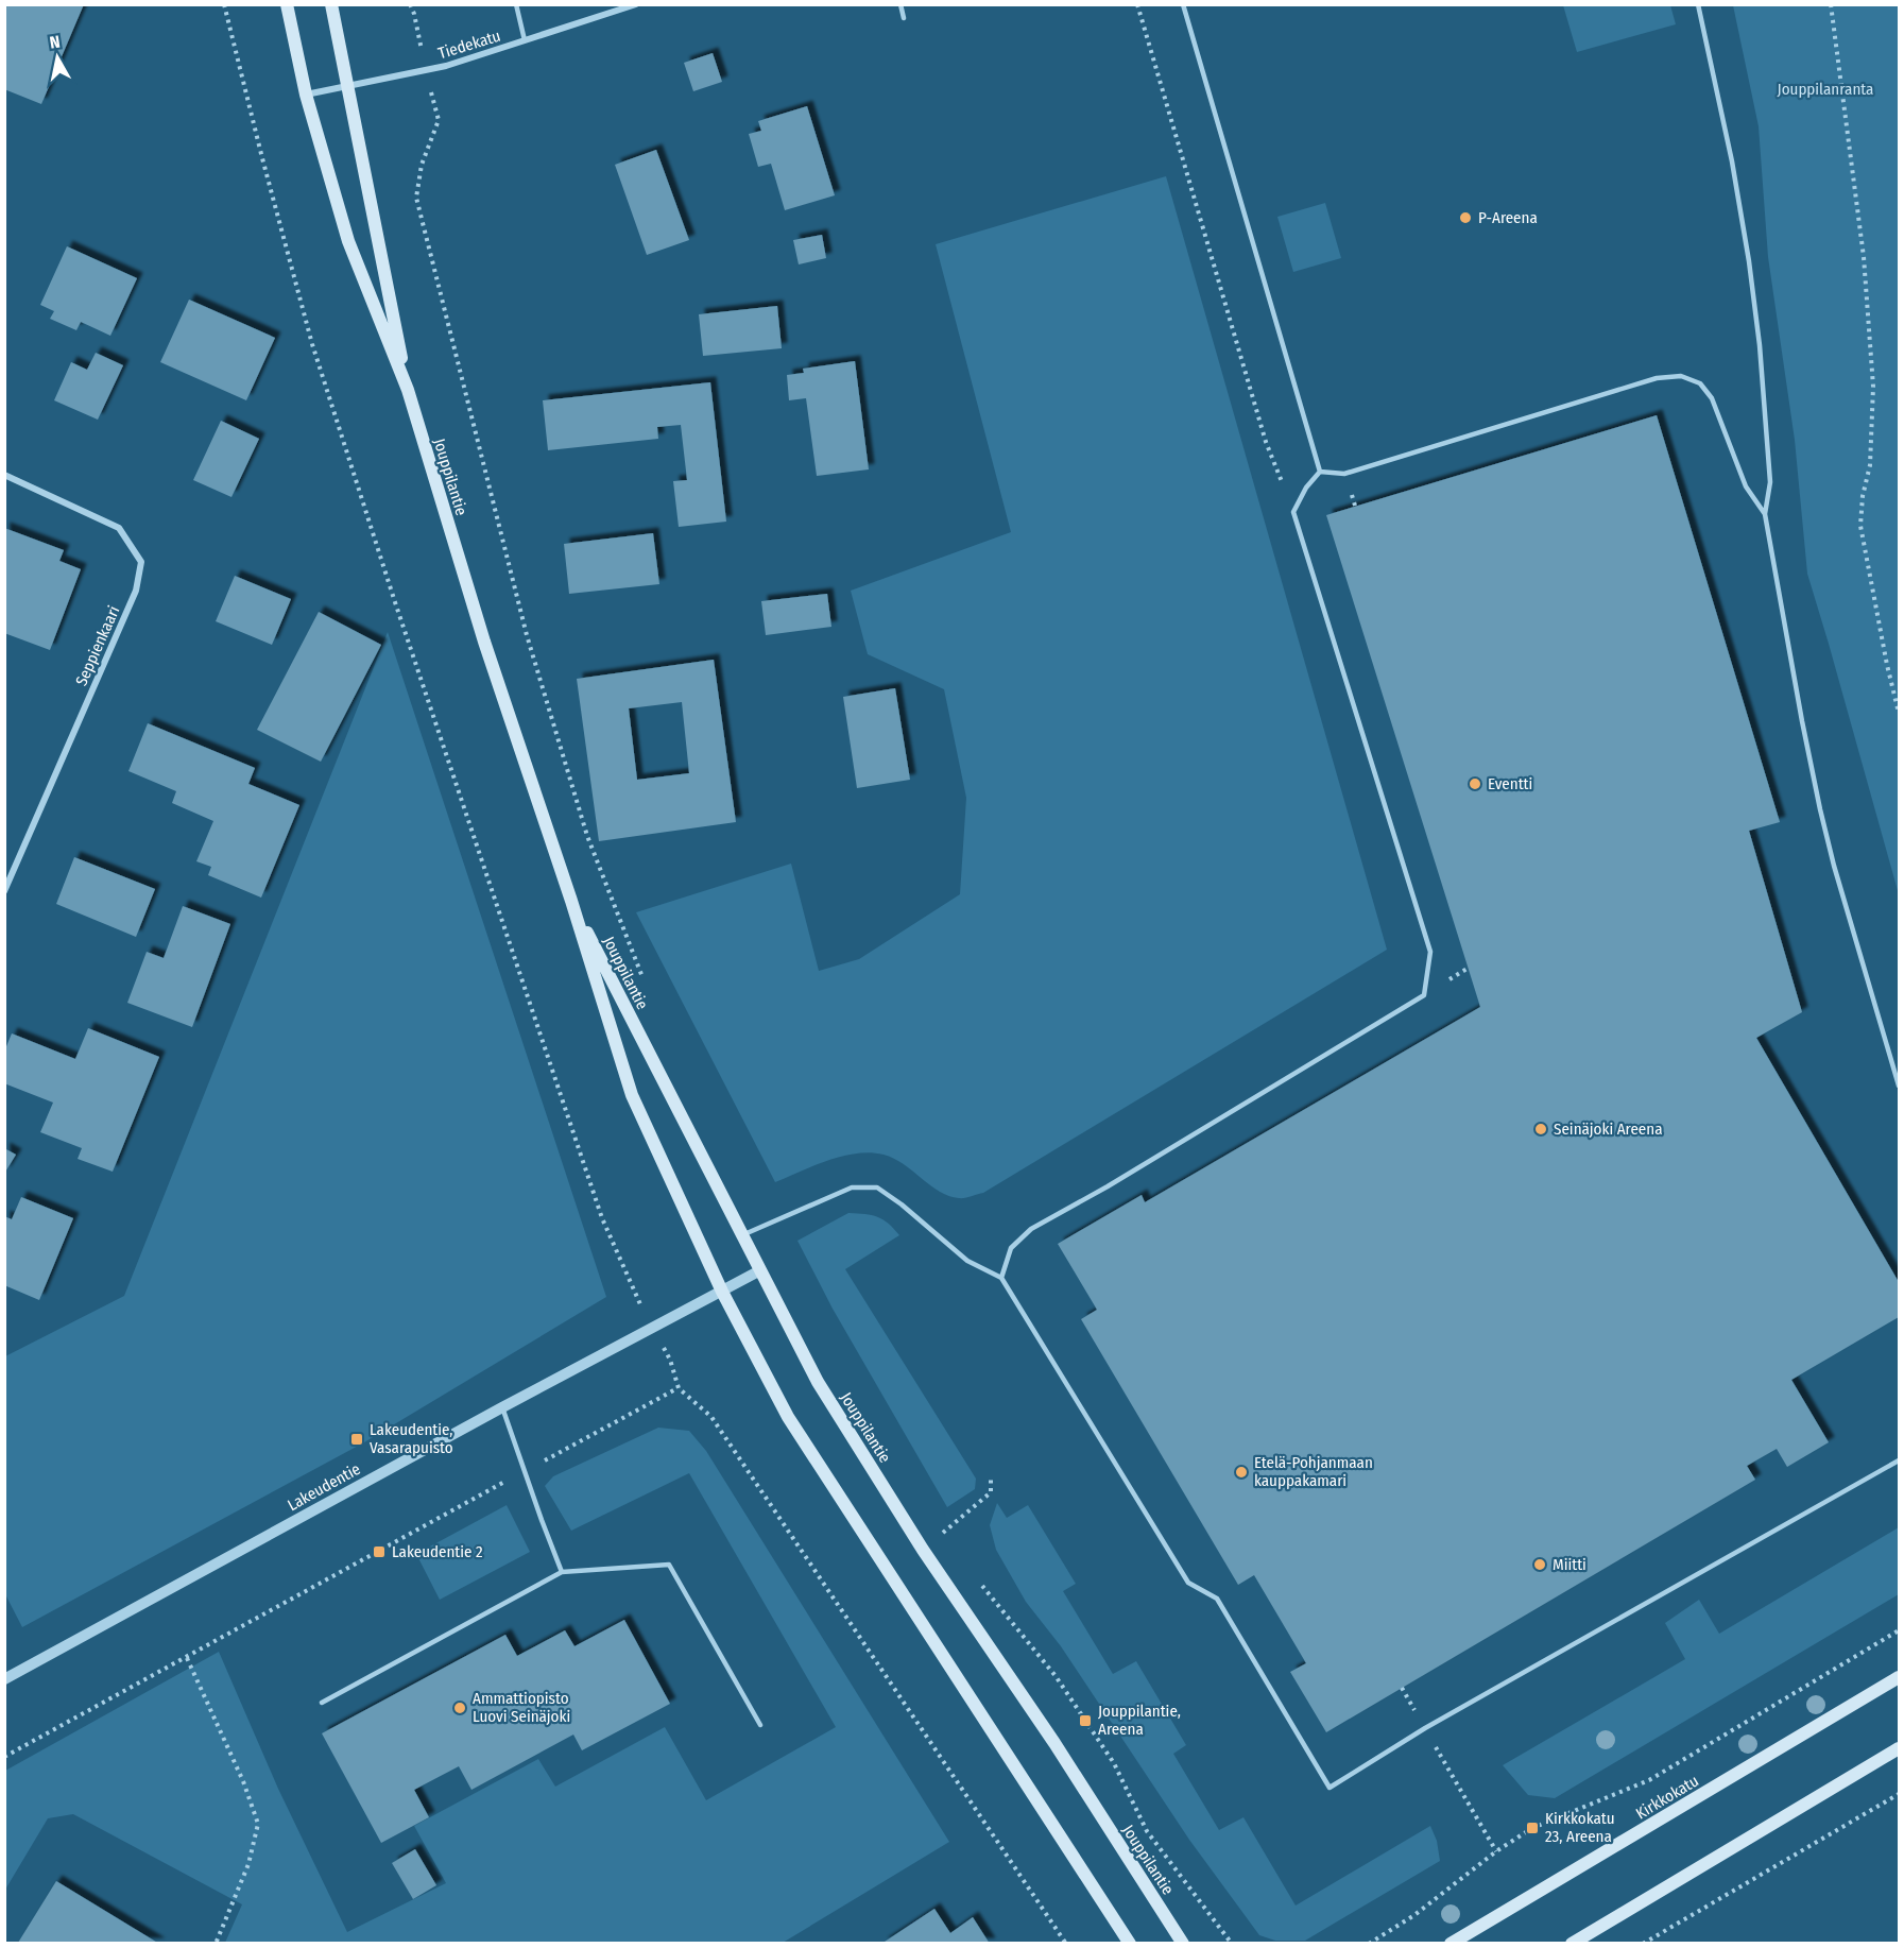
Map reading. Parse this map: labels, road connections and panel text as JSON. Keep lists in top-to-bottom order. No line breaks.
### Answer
{"streets":{"main road":["Jouppilantie","Kirkkokatu"],"street":["Tiedekatu","Seppienkaari","Lakeudentie"]},"crossings":[["Tiedekatu","Jouppilantie"],["Jouppilantie","Lakeudentie"]],"parks":["Jouppilanranta"],"places":{"other":["P-Areena","Eventti","Seinäjoki Areena","Etelä-Pohjanmaan kauppakamari","Miitti","Ammattiopisto Luovi Seinäjoki"],"transit":["Lakeudentie, Vasarapuisto","Lakeudentie 2","Jouppilantie, Areena","Kirkkokatu 23, Areena"]},"north":"top"}
